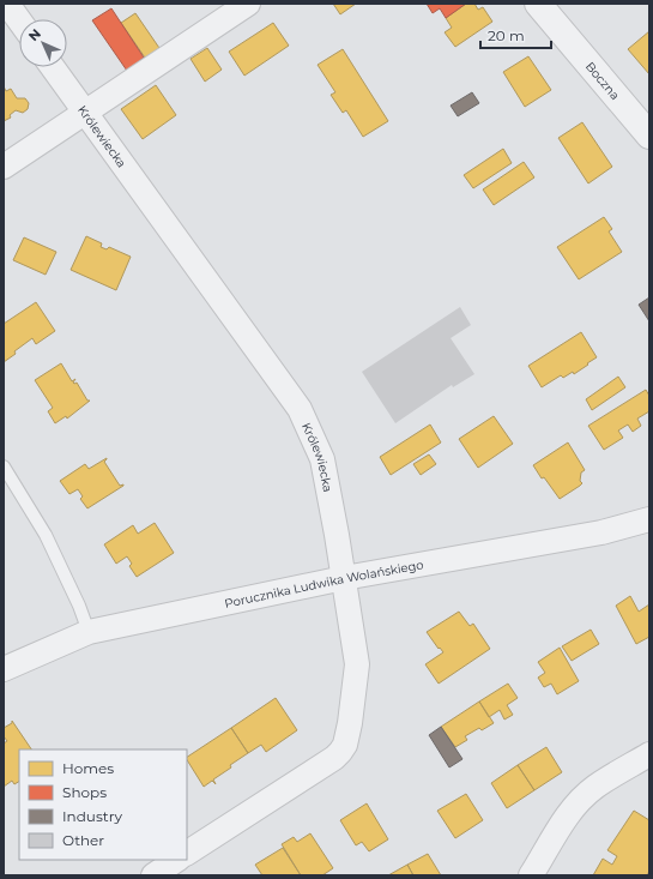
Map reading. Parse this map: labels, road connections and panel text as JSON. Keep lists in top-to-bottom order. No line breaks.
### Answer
{"streets":{"street":["Boczna","Królewiecka","Porucznika Ludwika Wolańskiego"]},"crossings":[["Królewiecka","Porucznika Ludwika Wolańskiego"]],"legend":["Homes","Shops","Industry","Other"],"scale_bar":"20 m","north":"top left"}
